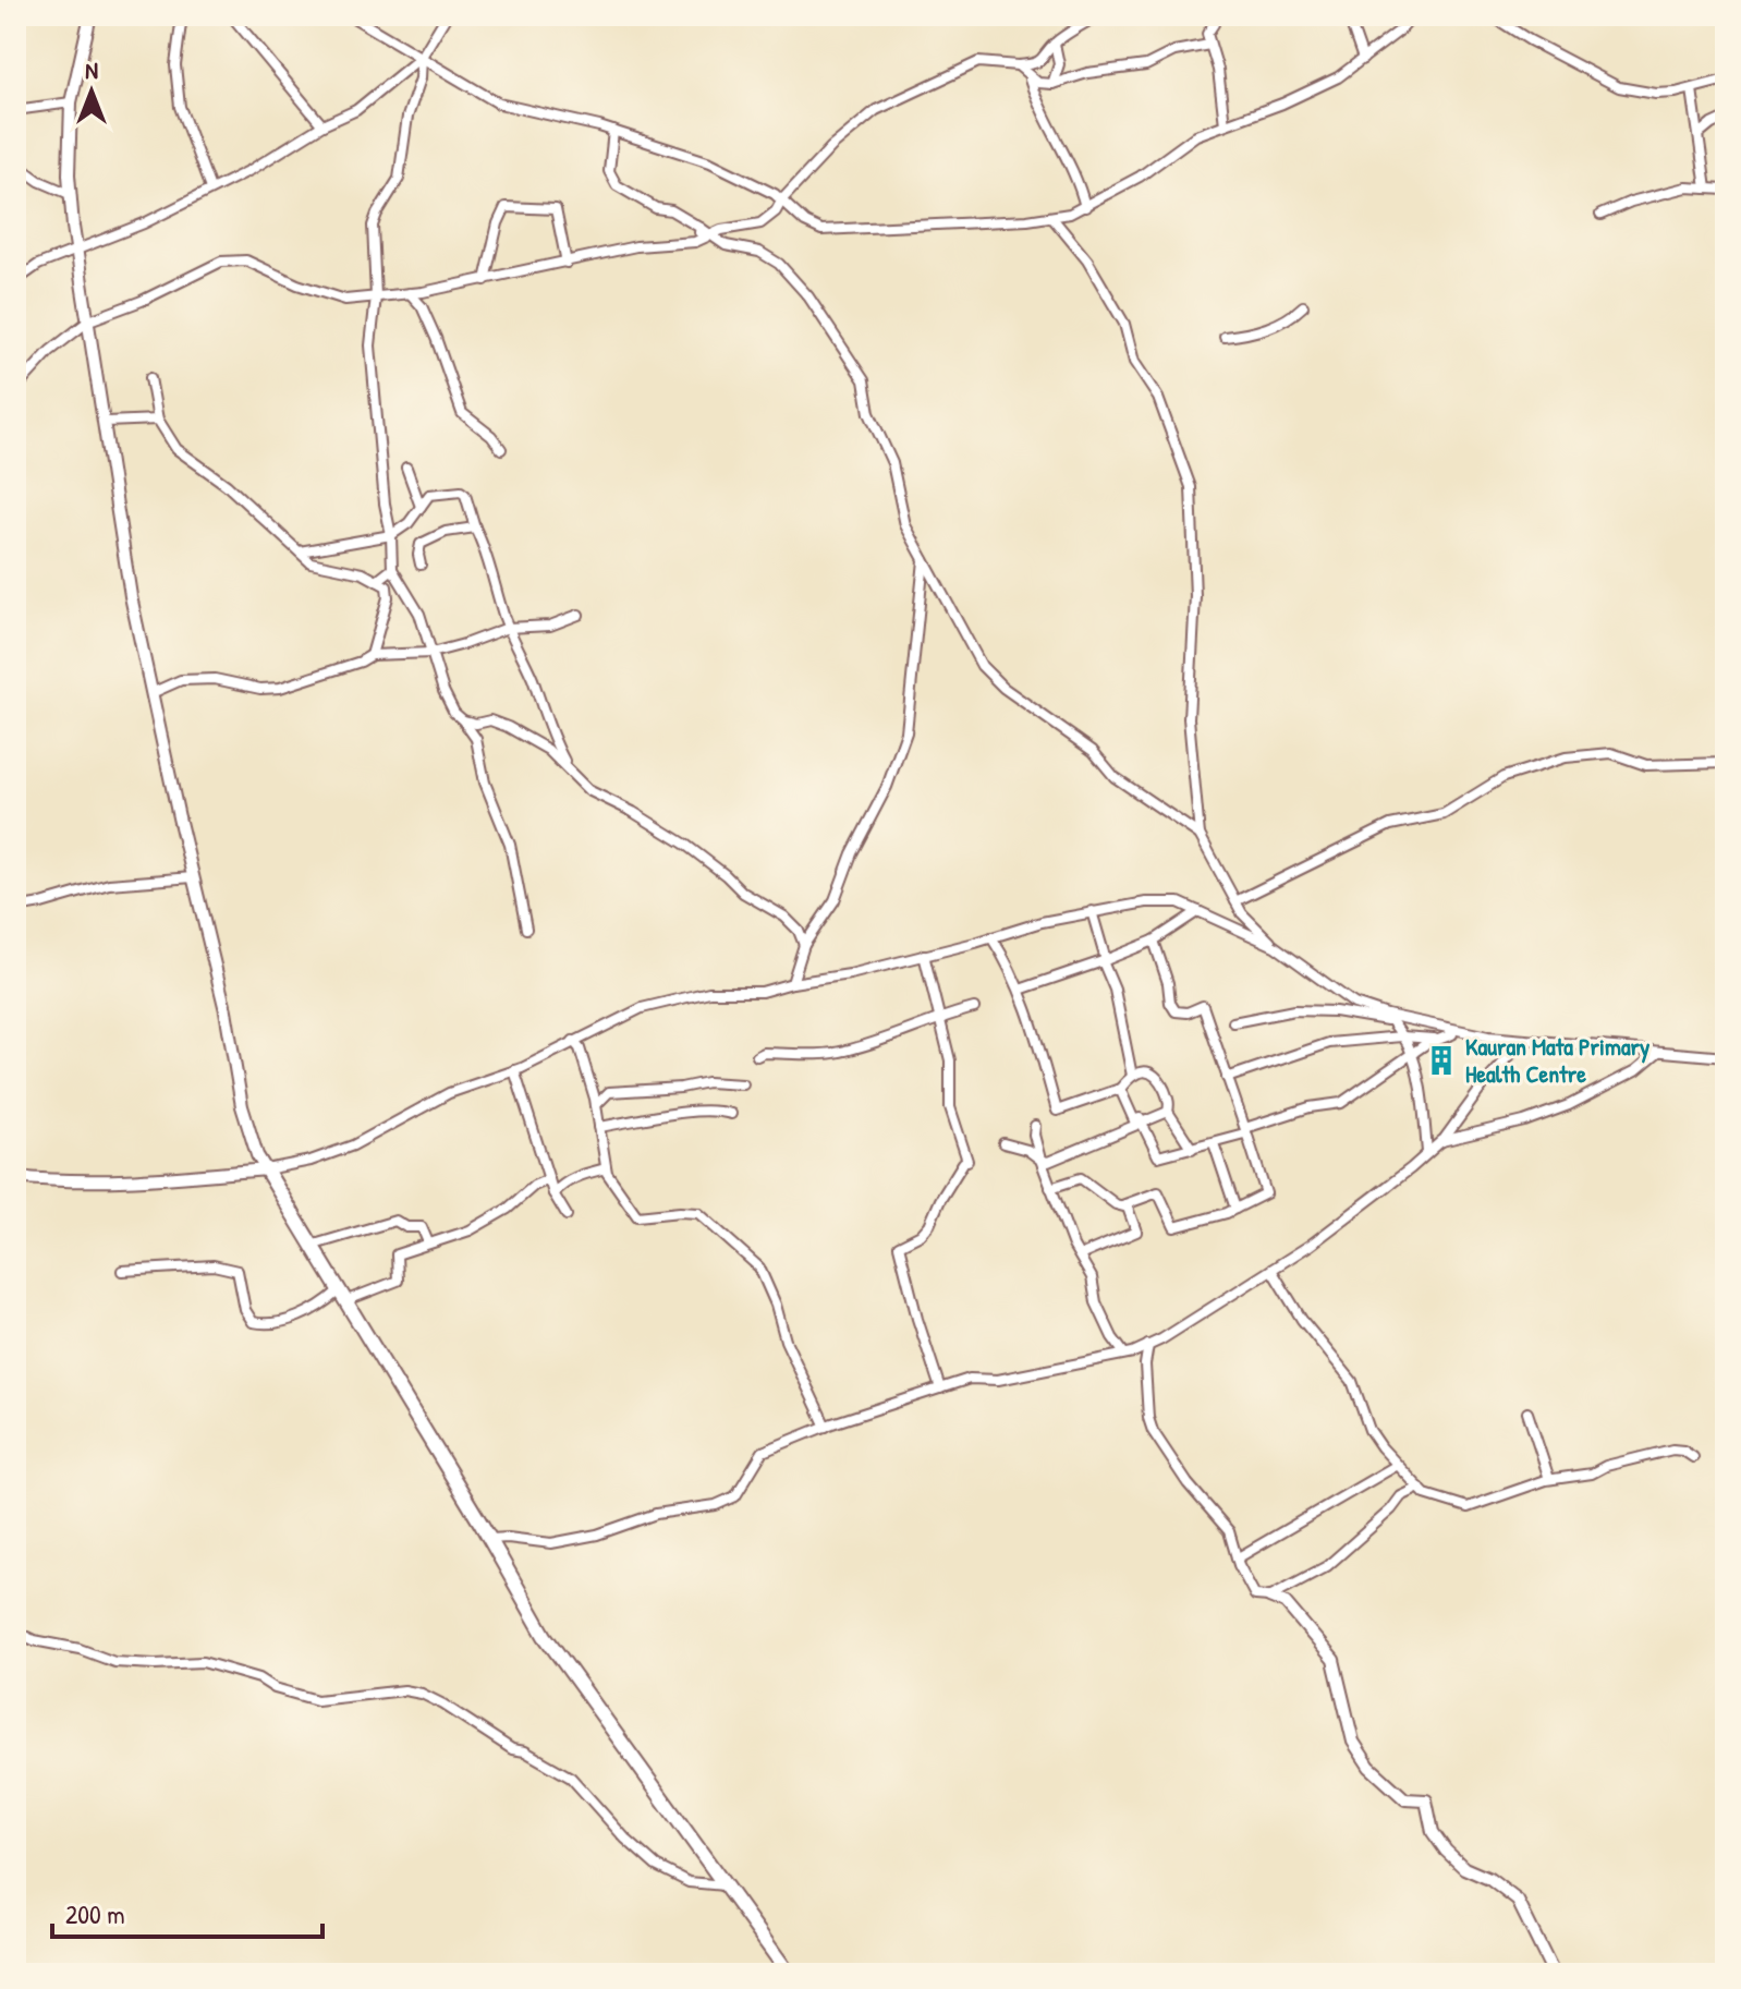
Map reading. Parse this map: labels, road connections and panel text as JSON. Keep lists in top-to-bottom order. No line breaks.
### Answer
{"places":{"building":["Kauran Mata Primary Health Centre"]},"scale_bar":"200 m","north":"top"}
